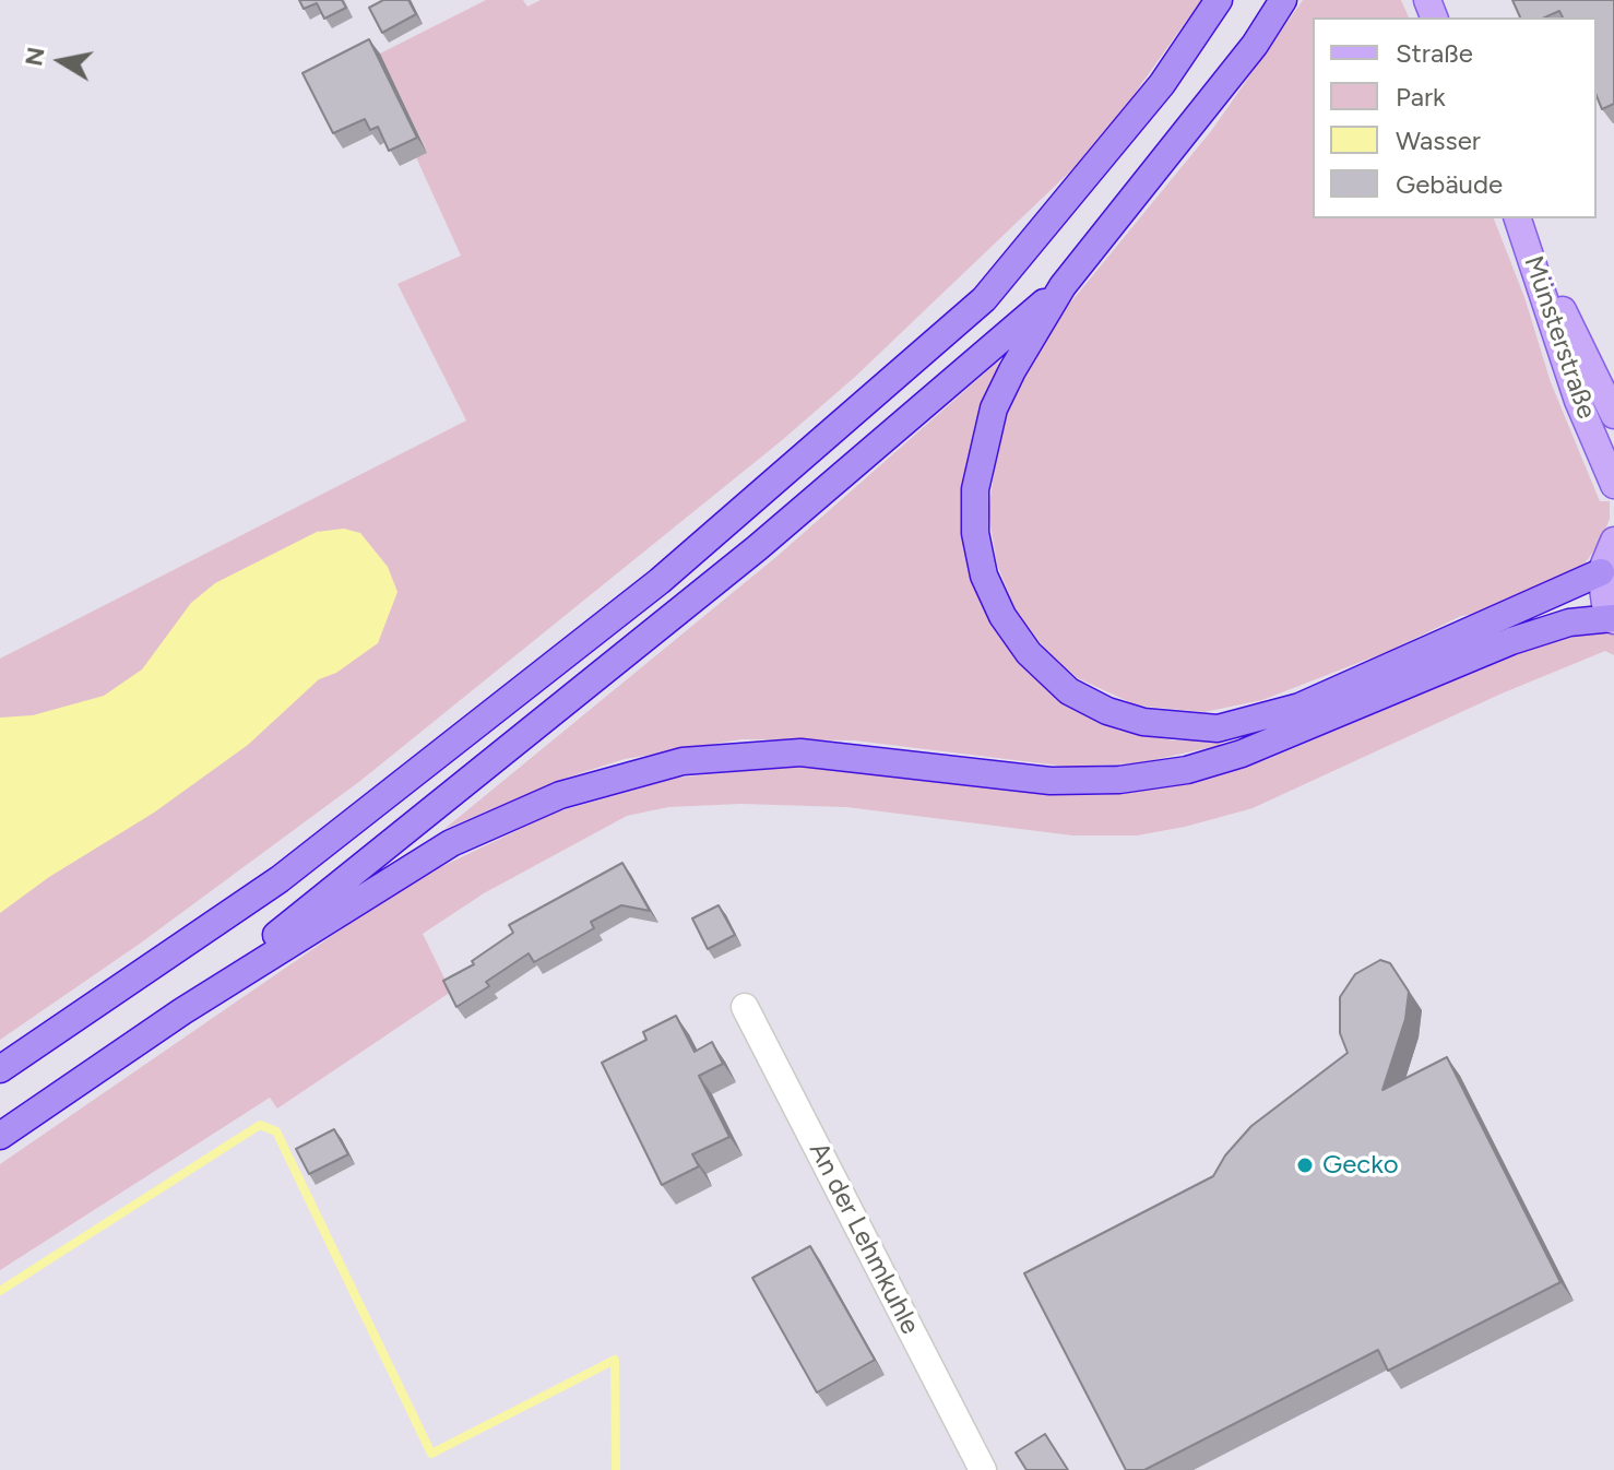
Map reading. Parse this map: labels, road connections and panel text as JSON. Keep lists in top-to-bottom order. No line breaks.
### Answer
{"streets":{"main road":["Münsterstraße"],"street":["An der Lehmkuhle"]},"places":["Gecko"],"legend":["Straße","Park","Wasser","Gebäude"],"north":"left"}
